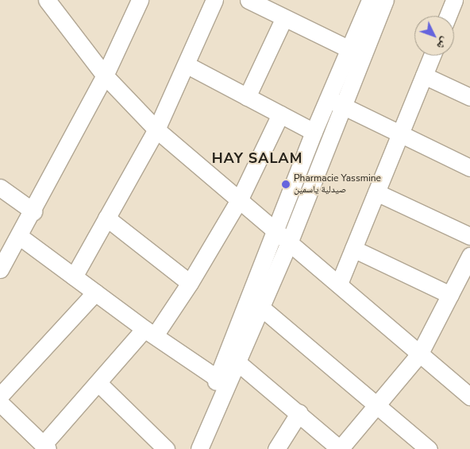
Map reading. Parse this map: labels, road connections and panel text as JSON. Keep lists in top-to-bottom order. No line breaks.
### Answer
{"districts":["HAY SALAM"],"places":["Pharmacie Yassmine صيدلية ياسمين"],"north":"bottom right"}
